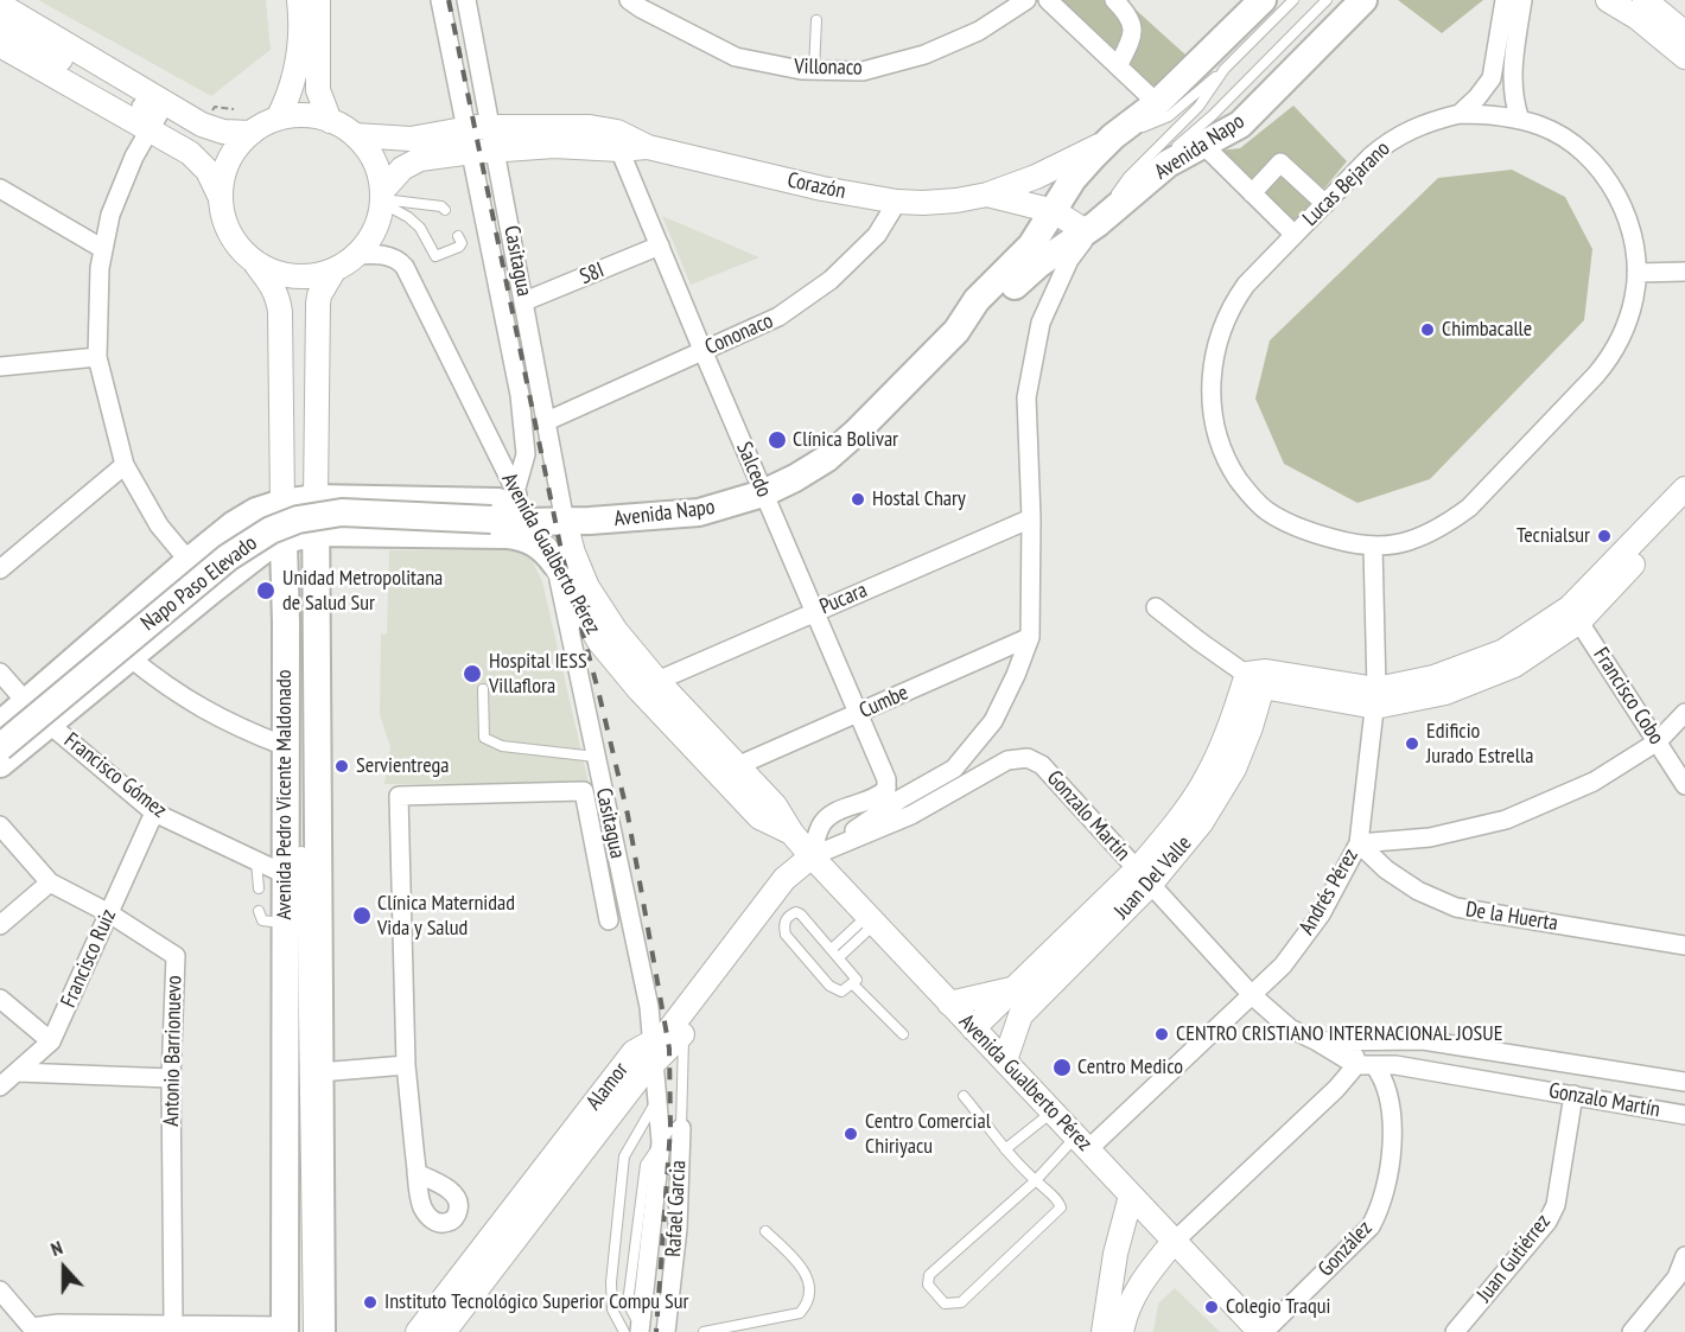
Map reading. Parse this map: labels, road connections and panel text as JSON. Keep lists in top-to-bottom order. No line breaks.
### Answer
{"streets":{"main road":["Avenida Napo","Corazón","Avenida Gualberto Pérez","Napo Paso Elevado","Avenida Pedro Vicente Maldonado","Juan Del Valle","Alamor"],"street":["Villonaco","Lucas Bejarano","Casitagua","S8I","Cononaco","Salcedo","Pucara","Francisco Cobo","Cumbe","Francisco Gómez","Gonzalo Martín","Andrés Pérez","De la Huerta","Francisco Ruiz","Antonio Barrionuevo","Rafael Garcia","González","Juan Gutiérrez"]},"crossings":[["Avenida Napo","Corazón"],["Avenida Napo","Casitagua"],["Avenida Napo","Salcedo"],["Avenida Napo","Avenida Gualberto Pérez"],["Avenida Napo","Napo Paso Elevado"],["Avenida Napo","Francisco Gómez"],["Avenida Napo","Avenida Pedro Vicente Maldonado"],["Lucas Bejarano","Andrés Pérez"],["Corazón","Casitagua"],["Corazón","Cononaco"],["Corazón","Salcedo"],["Corazón","Avenida Gualberto Pérez"],["Corazón","Avenida Pedro Vicente Maldonado"],["Casitagua","S8I"],["Casitagua","Cononaco"],["Casitagua","Avenida Gualberto Pérez"],["Casitagua","Alamor"],["S8I","Salcedo"],["Cononaco","Salcedo"],["Salcedo","Pucara"],["Salcedo","Cumbe"],["Salcedo","Alamor"],["Avenida Gualberto Pérez","Napo Paso Elevado"],["Avenida Gualberto Pérez","Pucara"],["Avenida Gualberto Pérez","Cumbe"],["Avenida Gualberto Pérez","Avenida Pedro Vicente Maldonado"],["Avenida Gualberto Pérez","Gonzalo Martín"],["Avenida Gualberto Pérez","Juan Del Valle"],["Avenida Gualberto Pérez","Andrés Pérez"],["Avenida Gualberto Pérez","Alamor"],["Avenida Gualberto Pérez","González"],["Francisco Gómez","Avenida Pedro Vicente Maldonado"],["Francisco Gómez","Francisco Ruiz"],["Gonzalo Martín","Juan Del Valle"],["Gonzalo Martín","Andrés Pérez"],["Gonzalo Martín","Alamor"],["Gonzalo Martín","González"],["Gonzalo Martín","Juan Gutiérrez"],["Andrés Pérez","De la Huerta"],["Francisco Ruiz","Antonio Barrionuevo"]],"places":["Chimbacalle","Clínica Bolivar","Hostal Chary","Tecnialsur","Unidad Metropolitana de Salud Sur","Hospital IESS Villaflora","Edificio Jurado Estrella","Servientrega","Clínica Maternidad Vida y Salud","CENTRO CRISTIANO INTERNACIONAL JOSUE","Centro Medico","Centro Comercial Chiriyacu","Instituto Tecnológico Superior Compu Sur","Colegio Traqui"],"north":"top"}
